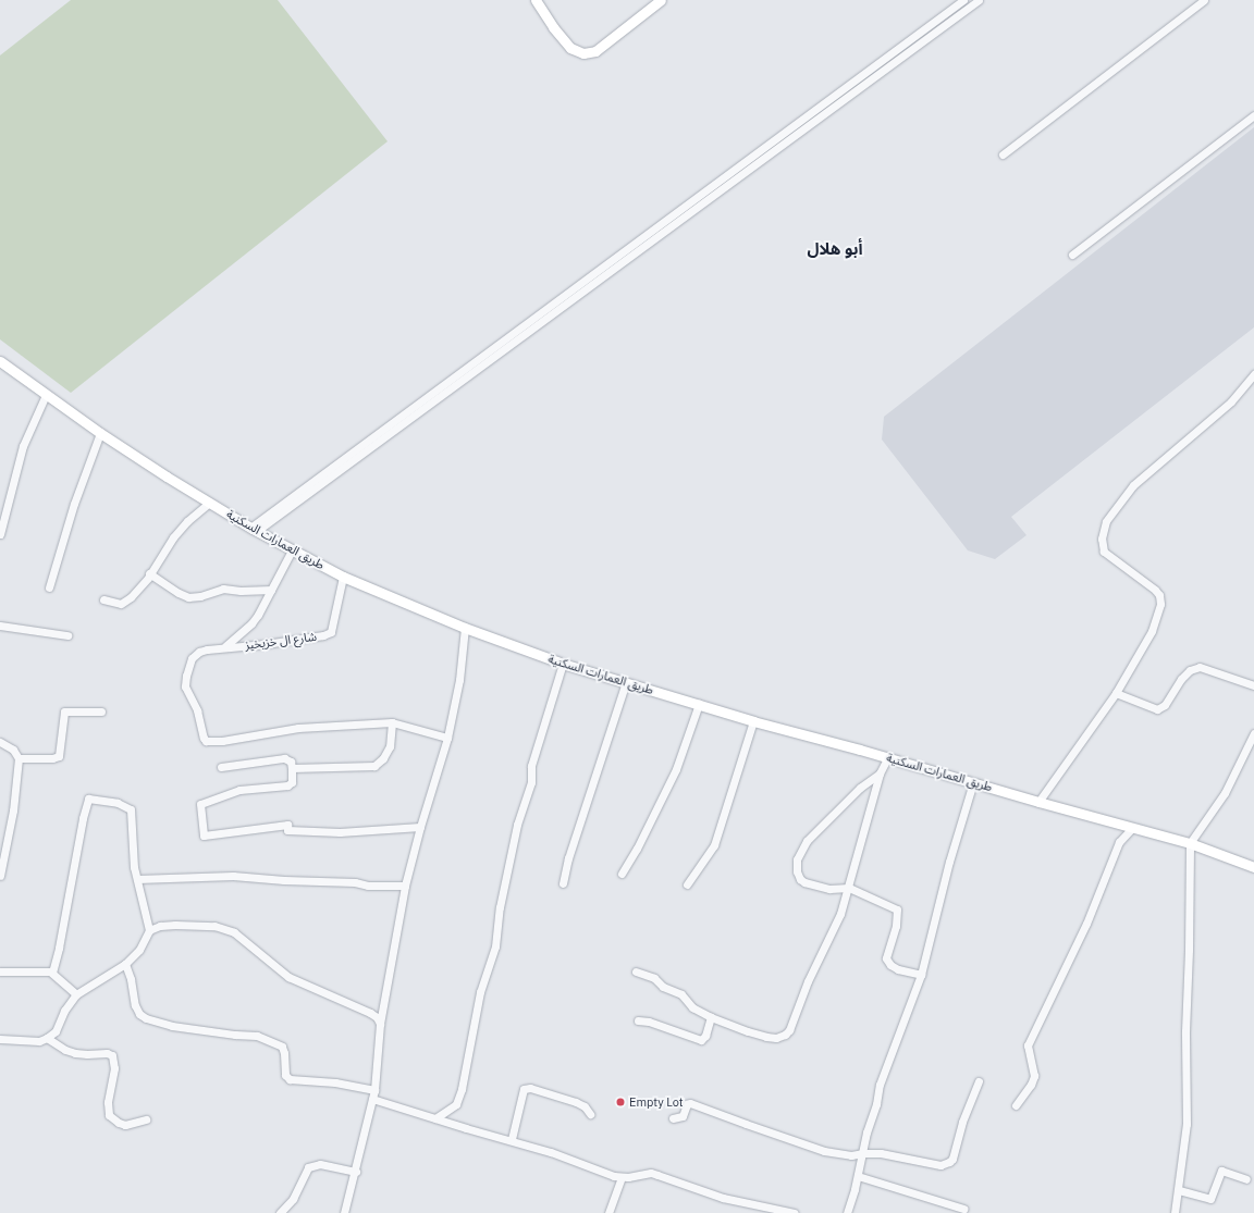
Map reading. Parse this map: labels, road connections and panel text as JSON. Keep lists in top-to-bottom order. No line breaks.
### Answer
{"streets":{"main road":["طريق العمارات السكنية"],"street":["شارع ال خزيخيز"]},"crossings":[["طريق العمارات السكنية","شارع ال خزيخيز"]],"districts":["أبو هلال"],"places":["Empty Lot"]}
